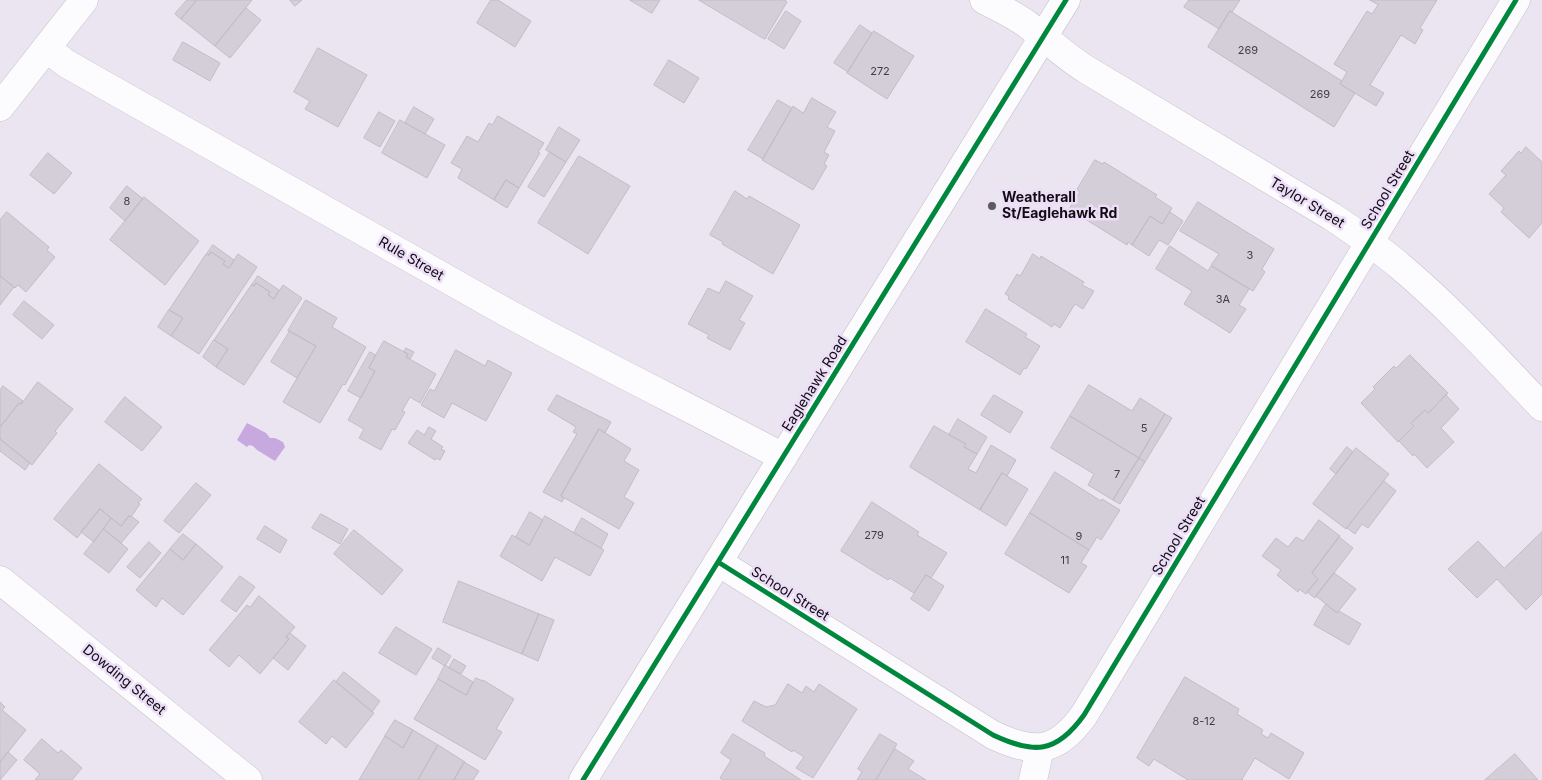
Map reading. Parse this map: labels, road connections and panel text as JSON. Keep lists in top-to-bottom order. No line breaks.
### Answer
{"streets":{"street":["School Street","Taylor Street","Rule Street","Eaglehawk Road","Dowding Street"]},"crossings":[["School Street","Taylor Street"],["School Street","Eaglehawk Road"],["Taylor Street","Eaglehawk Road"],["Rule Street","Eaglehawk Road"]],"places":["Weatherall St/Eaglehawk Rd"],"house_numbers":["269","272","269","8","3","3A","5","7","279","9","11","8-12"]}
